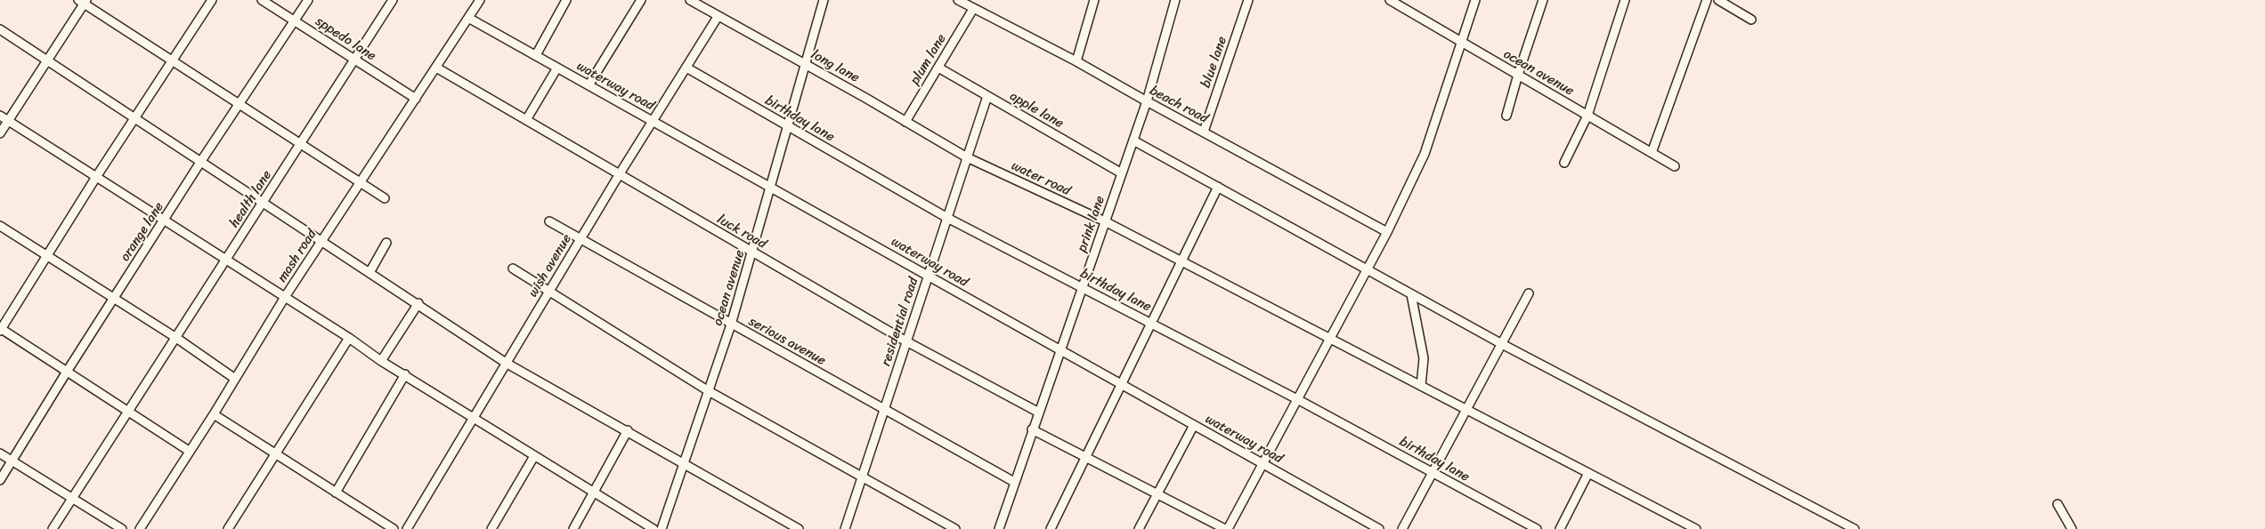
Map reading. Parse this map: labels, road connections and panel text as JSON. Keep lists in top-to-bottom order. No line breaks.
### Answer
{"streets":{"street":["sppedo lane","plum lane","blue lane","long lane","ocean avenue","waterway road","beach road","apple lane","birthday lane","water road","health lane","prink lane","orange lane","luck road","mash road","wish avenue","residential road","serious avenue"]},"crossings":[["sppedo lane","health lane"],["sppedo lane","orange lane"],["sppedo lane","mash road"],["plum lane","long lane"],["plum lane","beach road"],["plum lane","apple lane"],["blue lane","beach road"],["long lane","ocean avenue"],["long lane","water road"],["long lane","wish avenue"],["long lane","residential road"],["ocean avenue","waterway road"],["ocean avenue","birthday lane"],["ocean avenue","luck road"],["ocean avenue","serious avenue"],["waterway road","prink lane"],["waterway road","mash road"],["waterway road","wish avenue"],["waterway road","residential road"],["beach road","prink lane"],["apple lane","prink lane"],["apple lane","residential road"],["birthday lane","prink lane"],["birthday lane","wish avenue"],["birthday lane","residential road"],["water road","prink lane"],["water road","residential road"],["prink lane","luck road"],["prink lane","serious avenue"],["luck road","mash road"],["luck road","wish avenue"],["luck road","residential road"],["wish avenue","serious avenue"],["residential road","serious avenue"]]}
